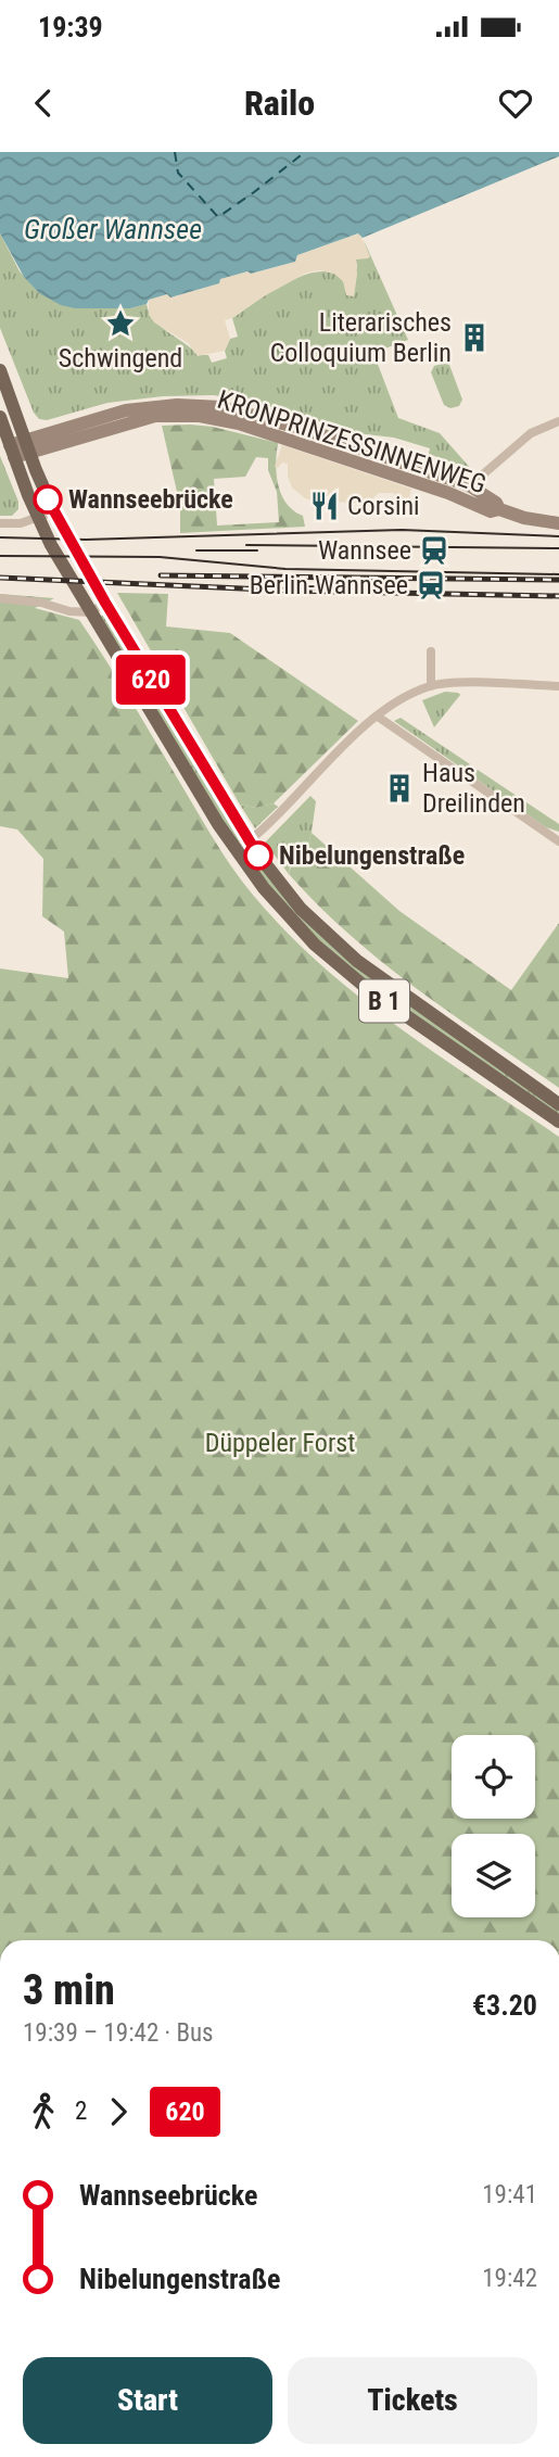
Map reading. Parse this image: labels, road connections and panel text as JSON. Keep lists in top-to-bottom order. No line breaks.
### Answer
{"streets":{"main road":["KRONPRINZESSINNENWEG","B 1"]},"crossings":[["KRONPRINZESSINNENWEG","B 1"]],"water":["Großer Wannsee"],"parks":["Düppeler Forst"],"places":{"place":["Schwingend"],"building":["Literarisches Colloquium Berlin","Haus Dreilinden"],"other":["Wannseebrücke","Nibelungenstraße"],"restaurant":["Corsini"],"station":["Wannsee","Berlin-Wannsee"]},"lines":["bus line 620"],"page":{"status":"19:39","header":"Railo","on_map":"620","heading":["3 min","19:39 – 19:42 · Bus","€3.20"],"legs":["2","620"],"list":[{"name":"Wannseebrücke","value":"19:41"},{"name":"Nibelungenstraße","value":"19:42"}],"buttons":["Start","Tickets"]}}
